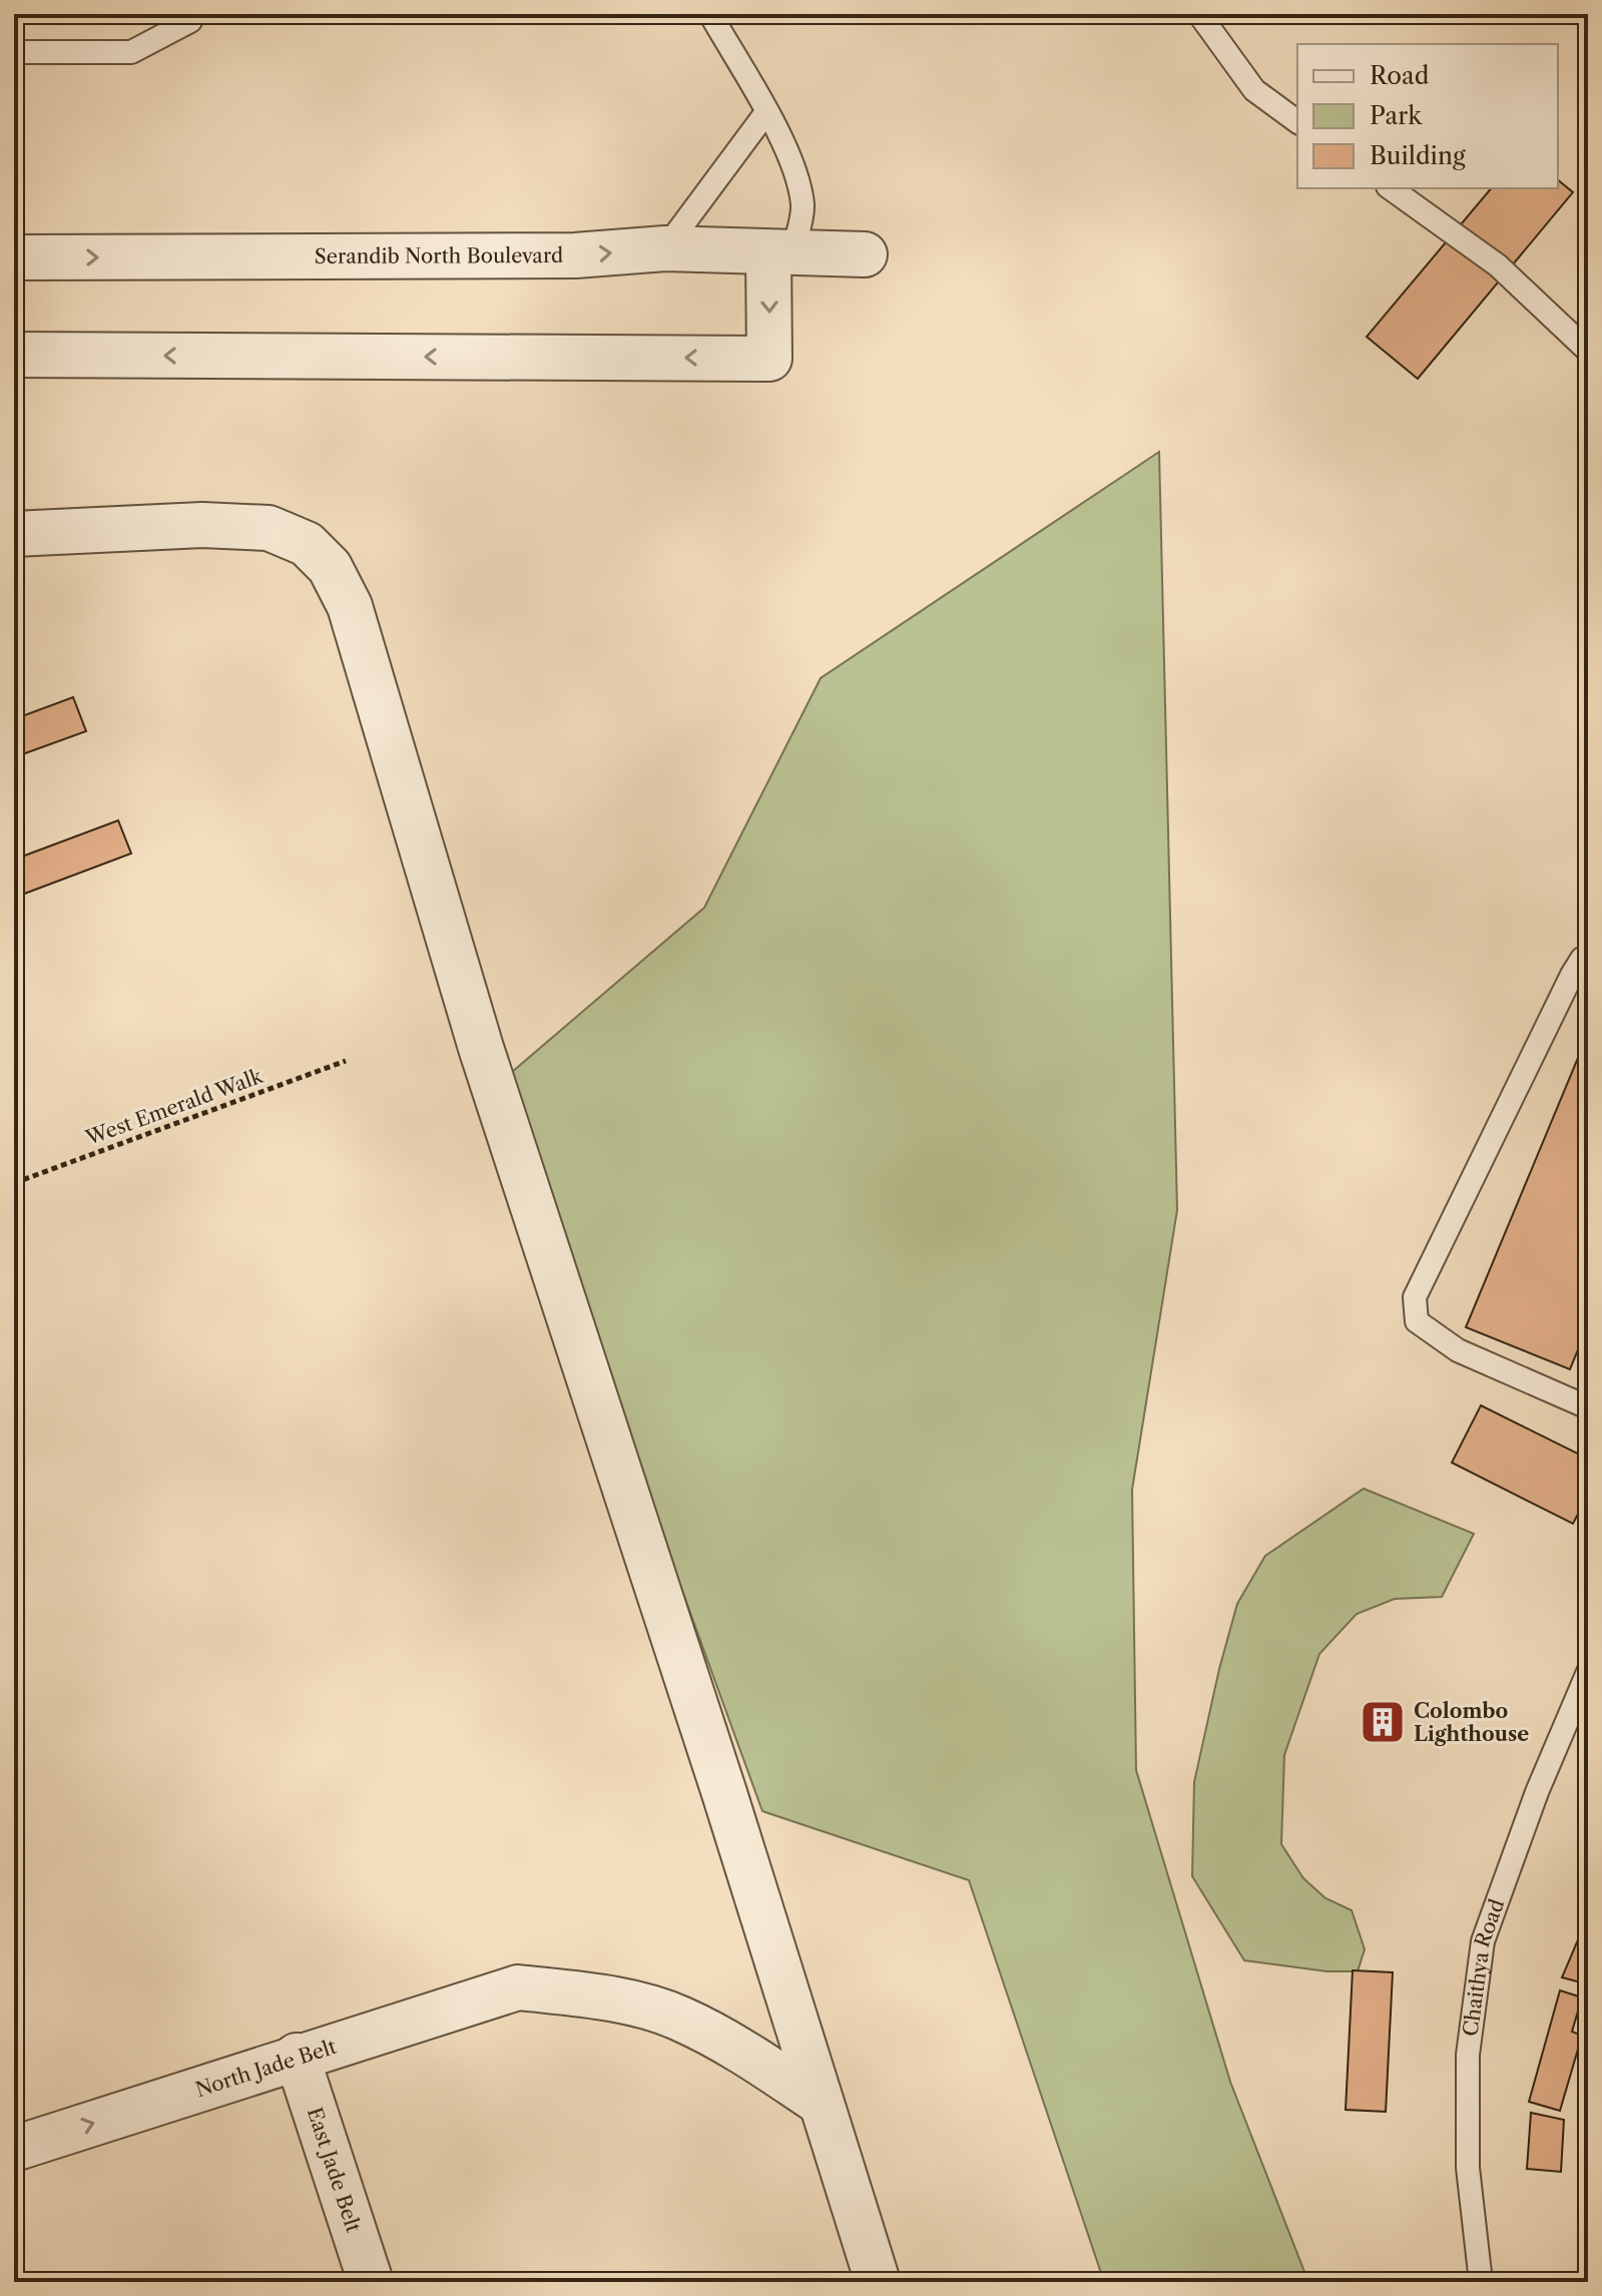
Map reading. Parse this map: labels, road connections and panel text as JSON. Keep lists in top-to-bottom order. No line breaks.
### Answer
{"streets":{"street":["Serandib North Boulevard","North Jade Belt","East Jade Belt"],"lane":["Chaithya Road"],"path":["West Emerald Walk"]},"crossings":[["North Jade Belt","East Jade Belt"]],"one_way":["Serandib North Boulevard"],"places":{"building":["Colombo Lighthouse"]},"legend":["Road","Park","Building"]}
